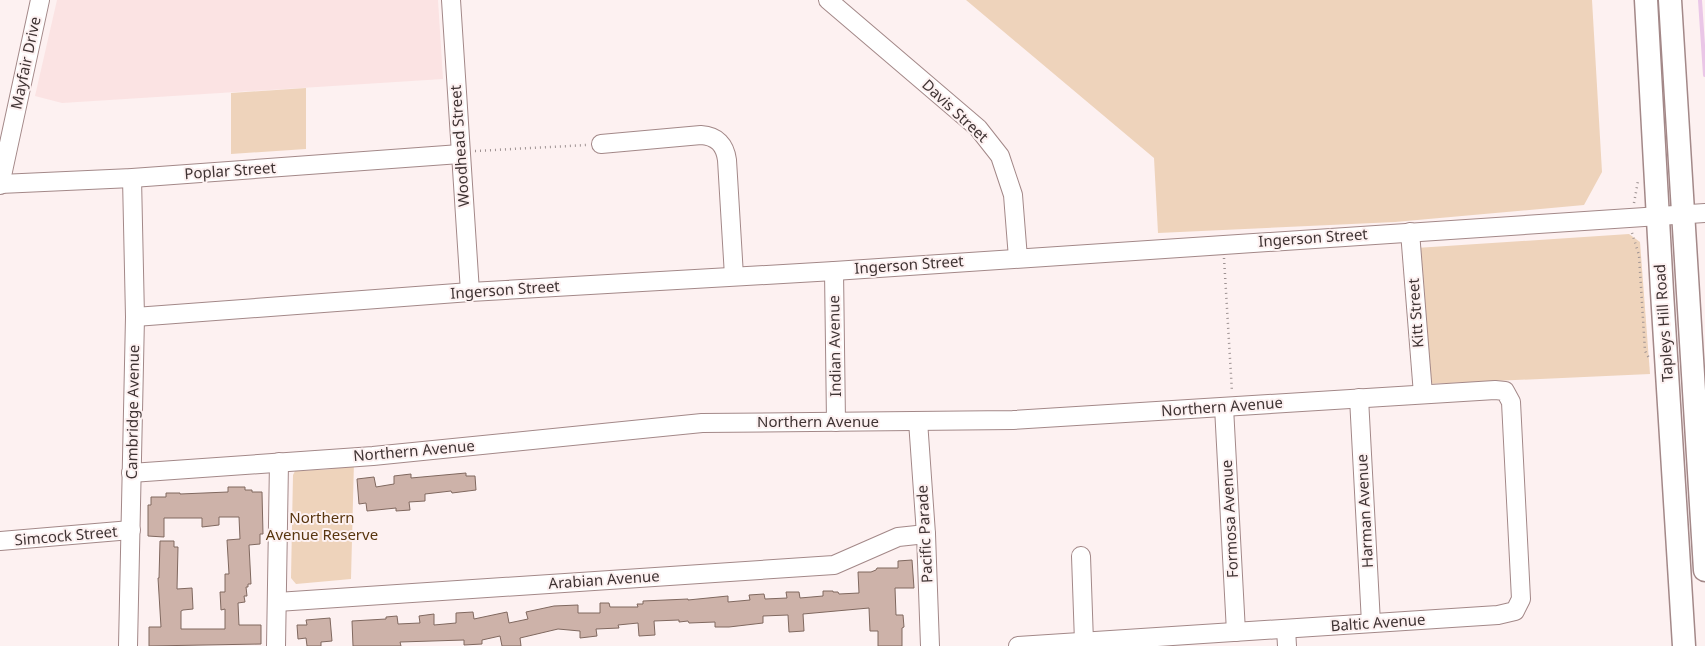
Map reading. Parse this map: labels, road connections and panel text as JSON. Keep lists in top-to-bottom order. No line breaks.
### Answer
{"streets":{"main road":["Tapleys Hill Road"],"street":["Mayfair Drive","Davis Street","Woodhead Street","Poplar Street","Ingerson Street","Kitt Street","Indian Avenue","Northern Avenue","Cambridge Avenue","Harman Avenue","Formosa Avenue","Pacific Parade","Simcock Street","Arabian Avenue","Baltic Avenue"]},"crossings":[["Mayfair Drive","Poplar Street"],["Davis Street","Ingerson Street"],["Woodhead Street","Poplar Street"],["Woodhead Street","Ingerson Street"],["Poplar Street","Cambridge Avenue"],["Ingerson Street","Kitt Street"],["Ingerson Street","Tapleys Hill Road"],["Ingerson Street","Indian Avenue"],["Ingerson Street","Cambridge Avenue"],["Kitt Street","Northern Avenue"],["Indian Avenue","Northern Avenue"],["Northern Avenue","Cambridge Avenue"],["Northern Avenue","Harman Avenue"],["Northern Avenue","Formosa Avenue"],["Northern Avenue","Pacific Parade"],["Northern Avenue","Baltic Avenue"],["Cambridge Avenue","Simcock Street"],["Harman Avenue","Baltic Avenue"],["Formosa Avenue","Baltic Avenue"],["Pacific Parade","Arabian Avenue"]],"parks":["Northern Avenue Reserve"]}
